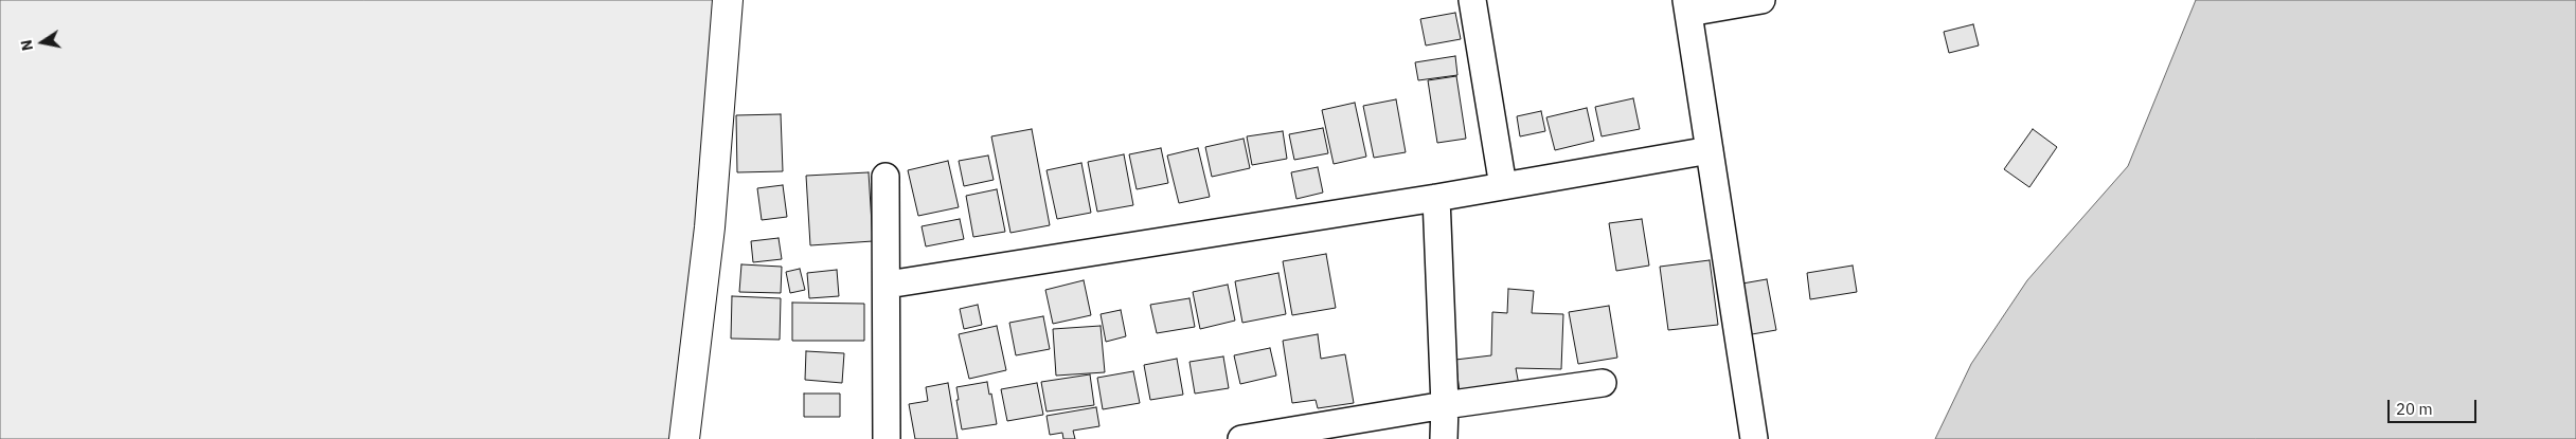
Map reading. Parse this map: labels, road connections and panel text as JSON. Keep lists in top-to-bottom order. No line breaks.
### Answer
{"scale_bar":"20 m","north":"left"}
